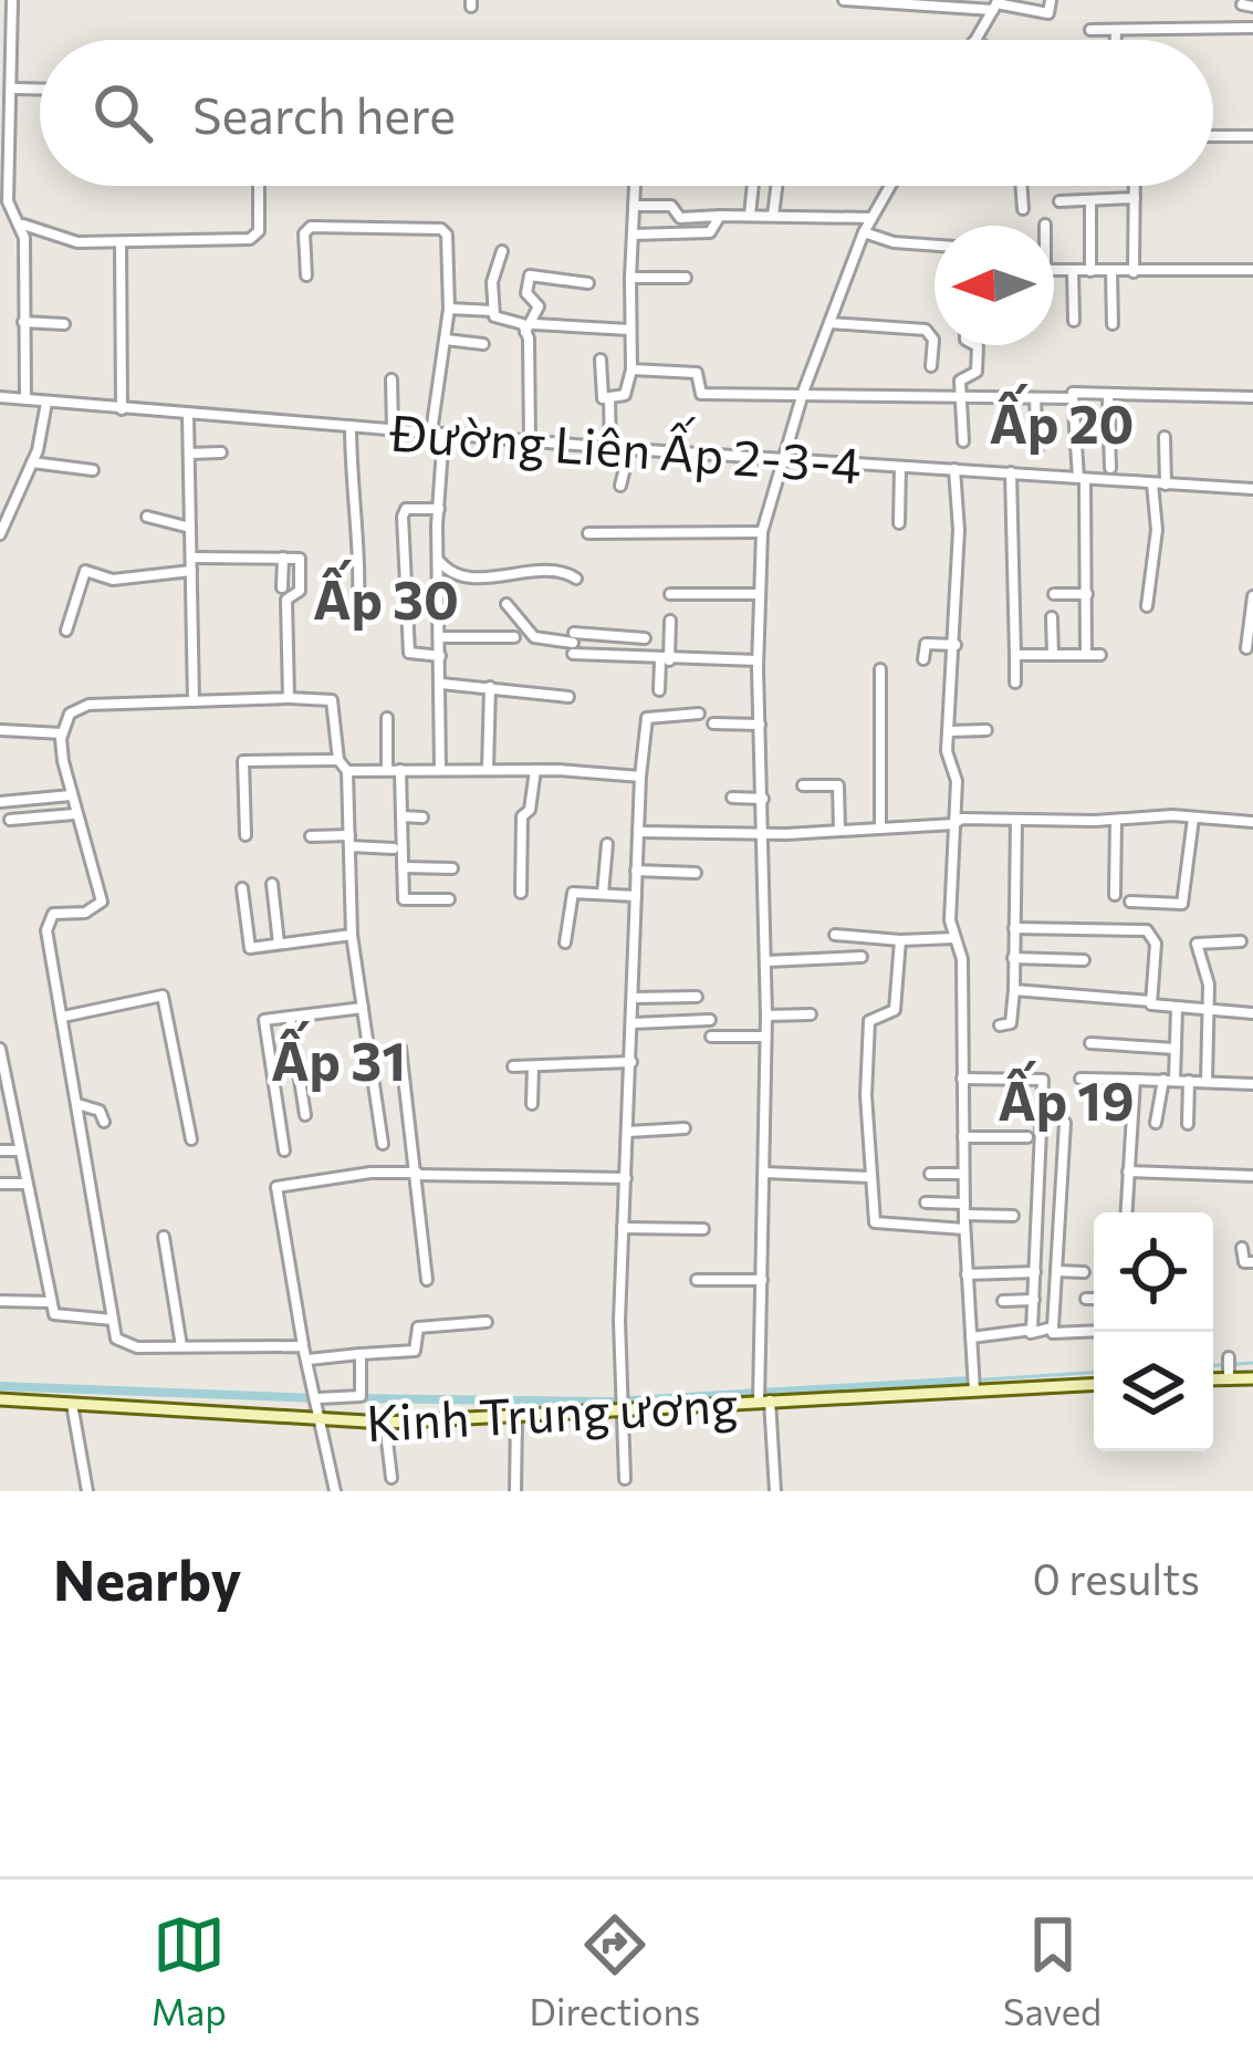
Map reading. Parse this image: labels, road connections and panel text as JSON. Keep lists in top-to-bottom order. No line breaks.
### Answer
{"streets":{"street":["Đường Liên Ấp 2-3-4","Kinh Trung ương"]},"districts":["Ấp 20","Ấp 30","Ấp 31","Ấp 19"],"north":"left","page":{"search":"Search here","heading":["Nearby","0 results"],"nav":["Map","Directions","Saved"]}}
